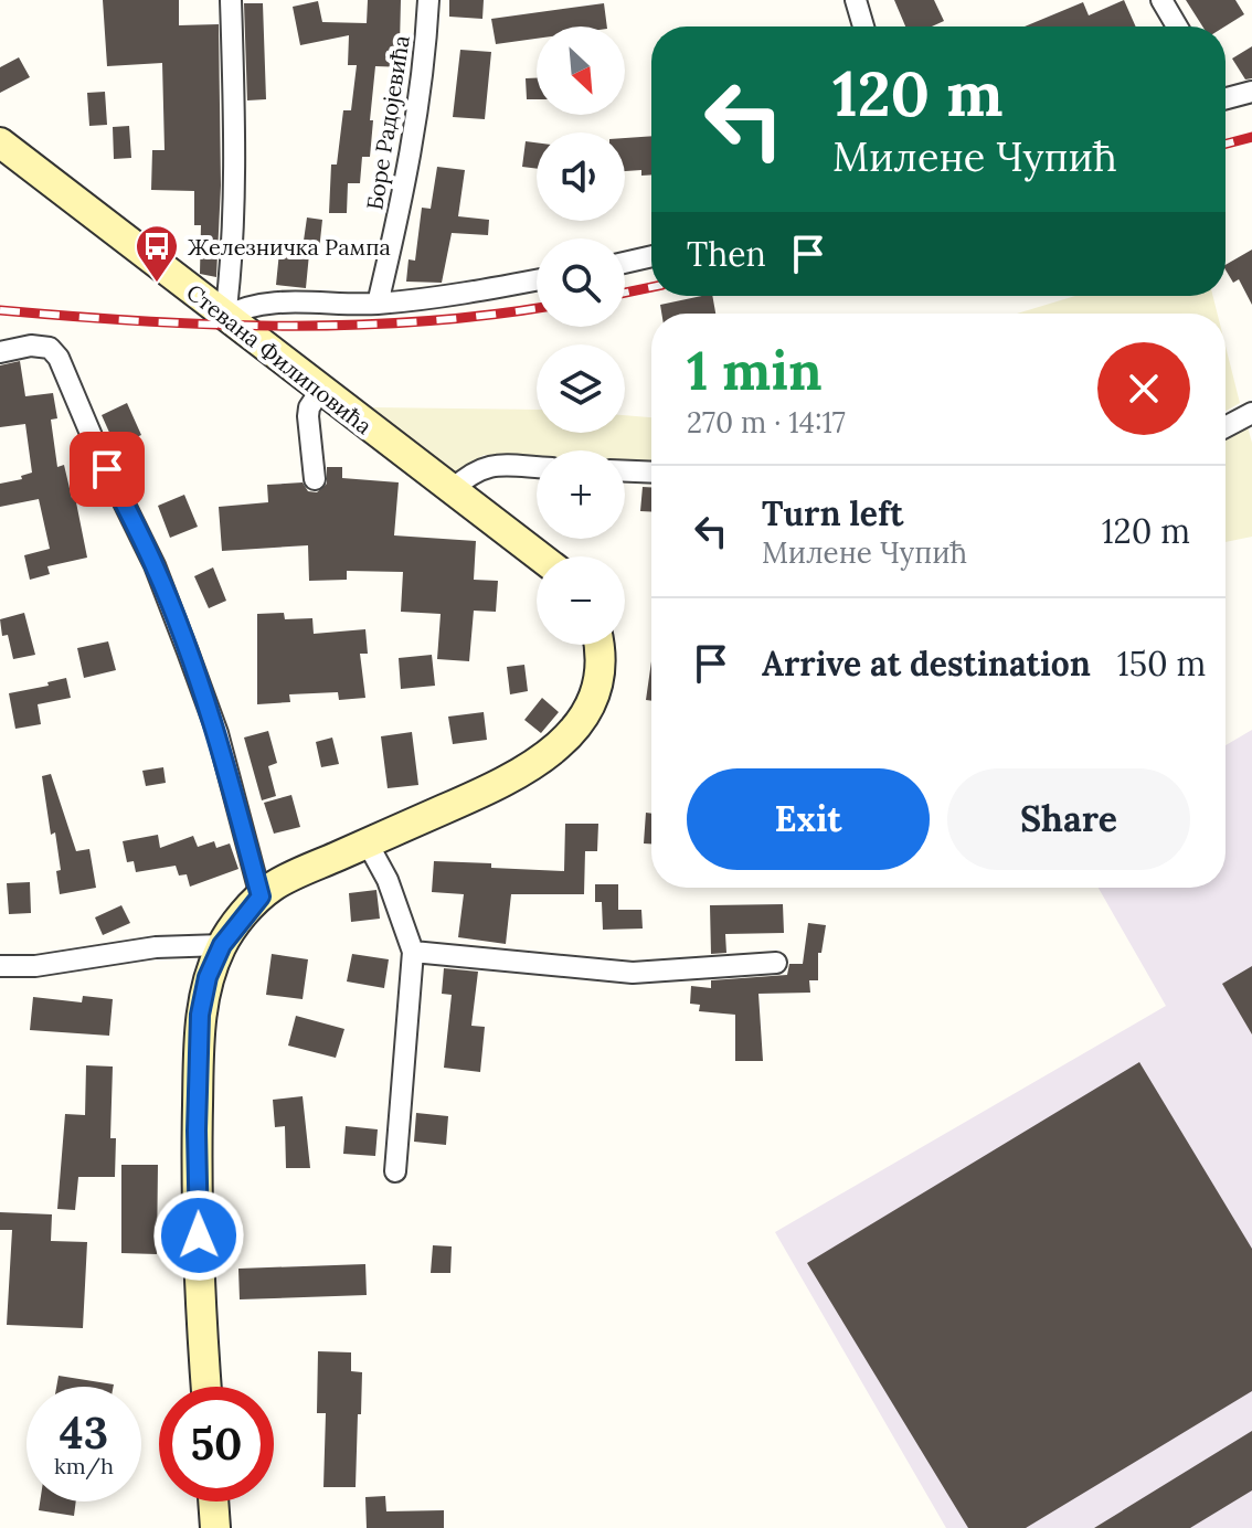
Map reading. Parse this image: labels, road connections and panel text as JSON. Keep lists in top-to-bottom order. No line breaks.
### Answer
{"streets":{"main road":["Стевана Филиповића"],"street":["Боре Радојевића"]},"places":{"bus stop":["Железничка Рампа"]},"north":"bottom right","page":{"map_buttons":["+","−"],"turn":["120 m","Милене Чупић"],"then":"Then","heading":["1 min","270 m · 14:17"],"list":[{"name":"Turn left","note":"Милене Чупић","value":"120 m"},{"name":"Arrive at destination","value":"150 m"}],"buttons":["Exit","Share"],"speed":"43 km/h","limit":"50"}}
